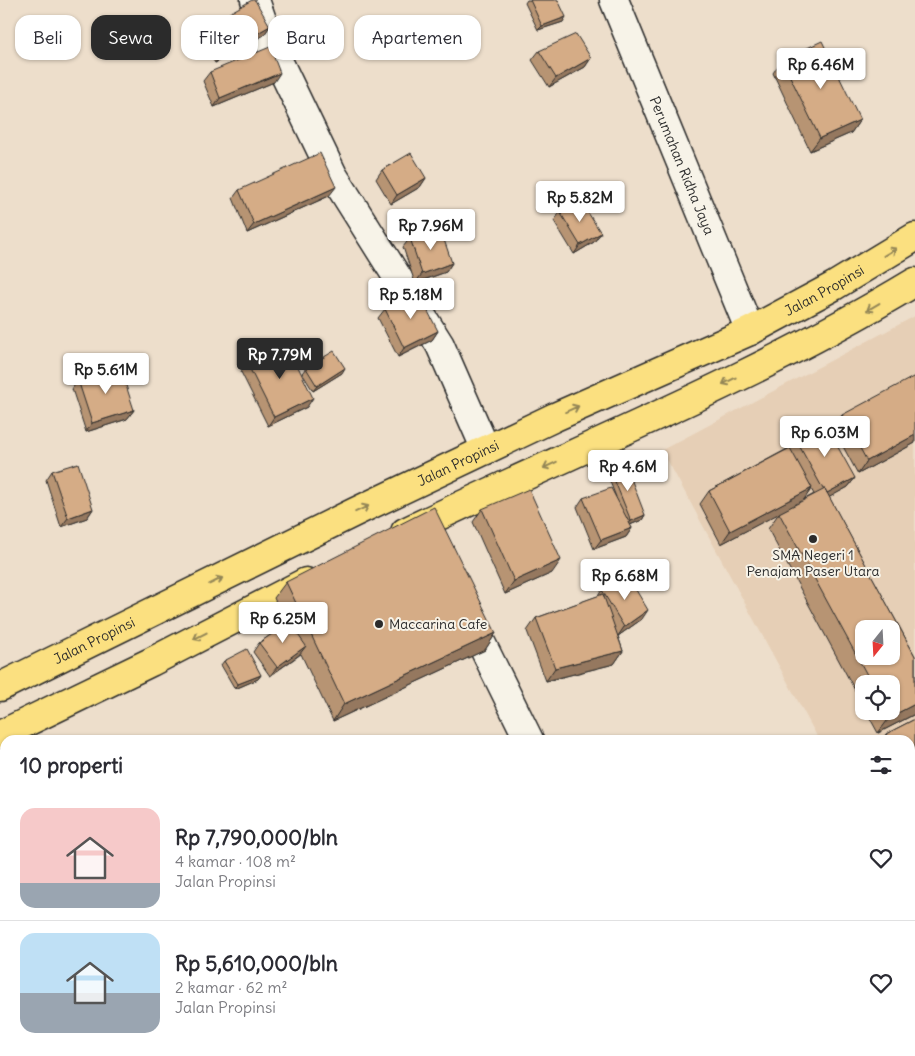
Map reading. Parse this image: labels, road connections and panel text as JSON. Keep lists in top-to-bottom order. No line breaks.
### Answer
{"streets":{"highway":["Jalan Propinsi"],"street":["Perumahan Ridha Jaya"]},"crossings":[["Perumahan Ridha Jaya","Jalan Propinsi"]],"places":["SMA Negeri 1 Penajam Paser Utara","Maccarina Cafe"],"north":"bottom","page":{"chip":["Beli","Sewa","Filter","Baru","Apartemen"],"price":["Rp 6.46M","Rp 5.82M","Rp 7.96M","Rp 5.18M","Rp 7.79M","Rp 5.61M","Rp 6.03M","Rp 4.6M","Rp 6.68M","Rp 6.25M"],"heading":"10 properti","list":[{"name":"Rp 7,790,000/bln","note":"4 kamar · 108 m² · Jalan Propinsi"},{"name":"Rp 5,610,000/bln","note":"2 kamar · 62 m² · Jalan Propinsi"}]}}
